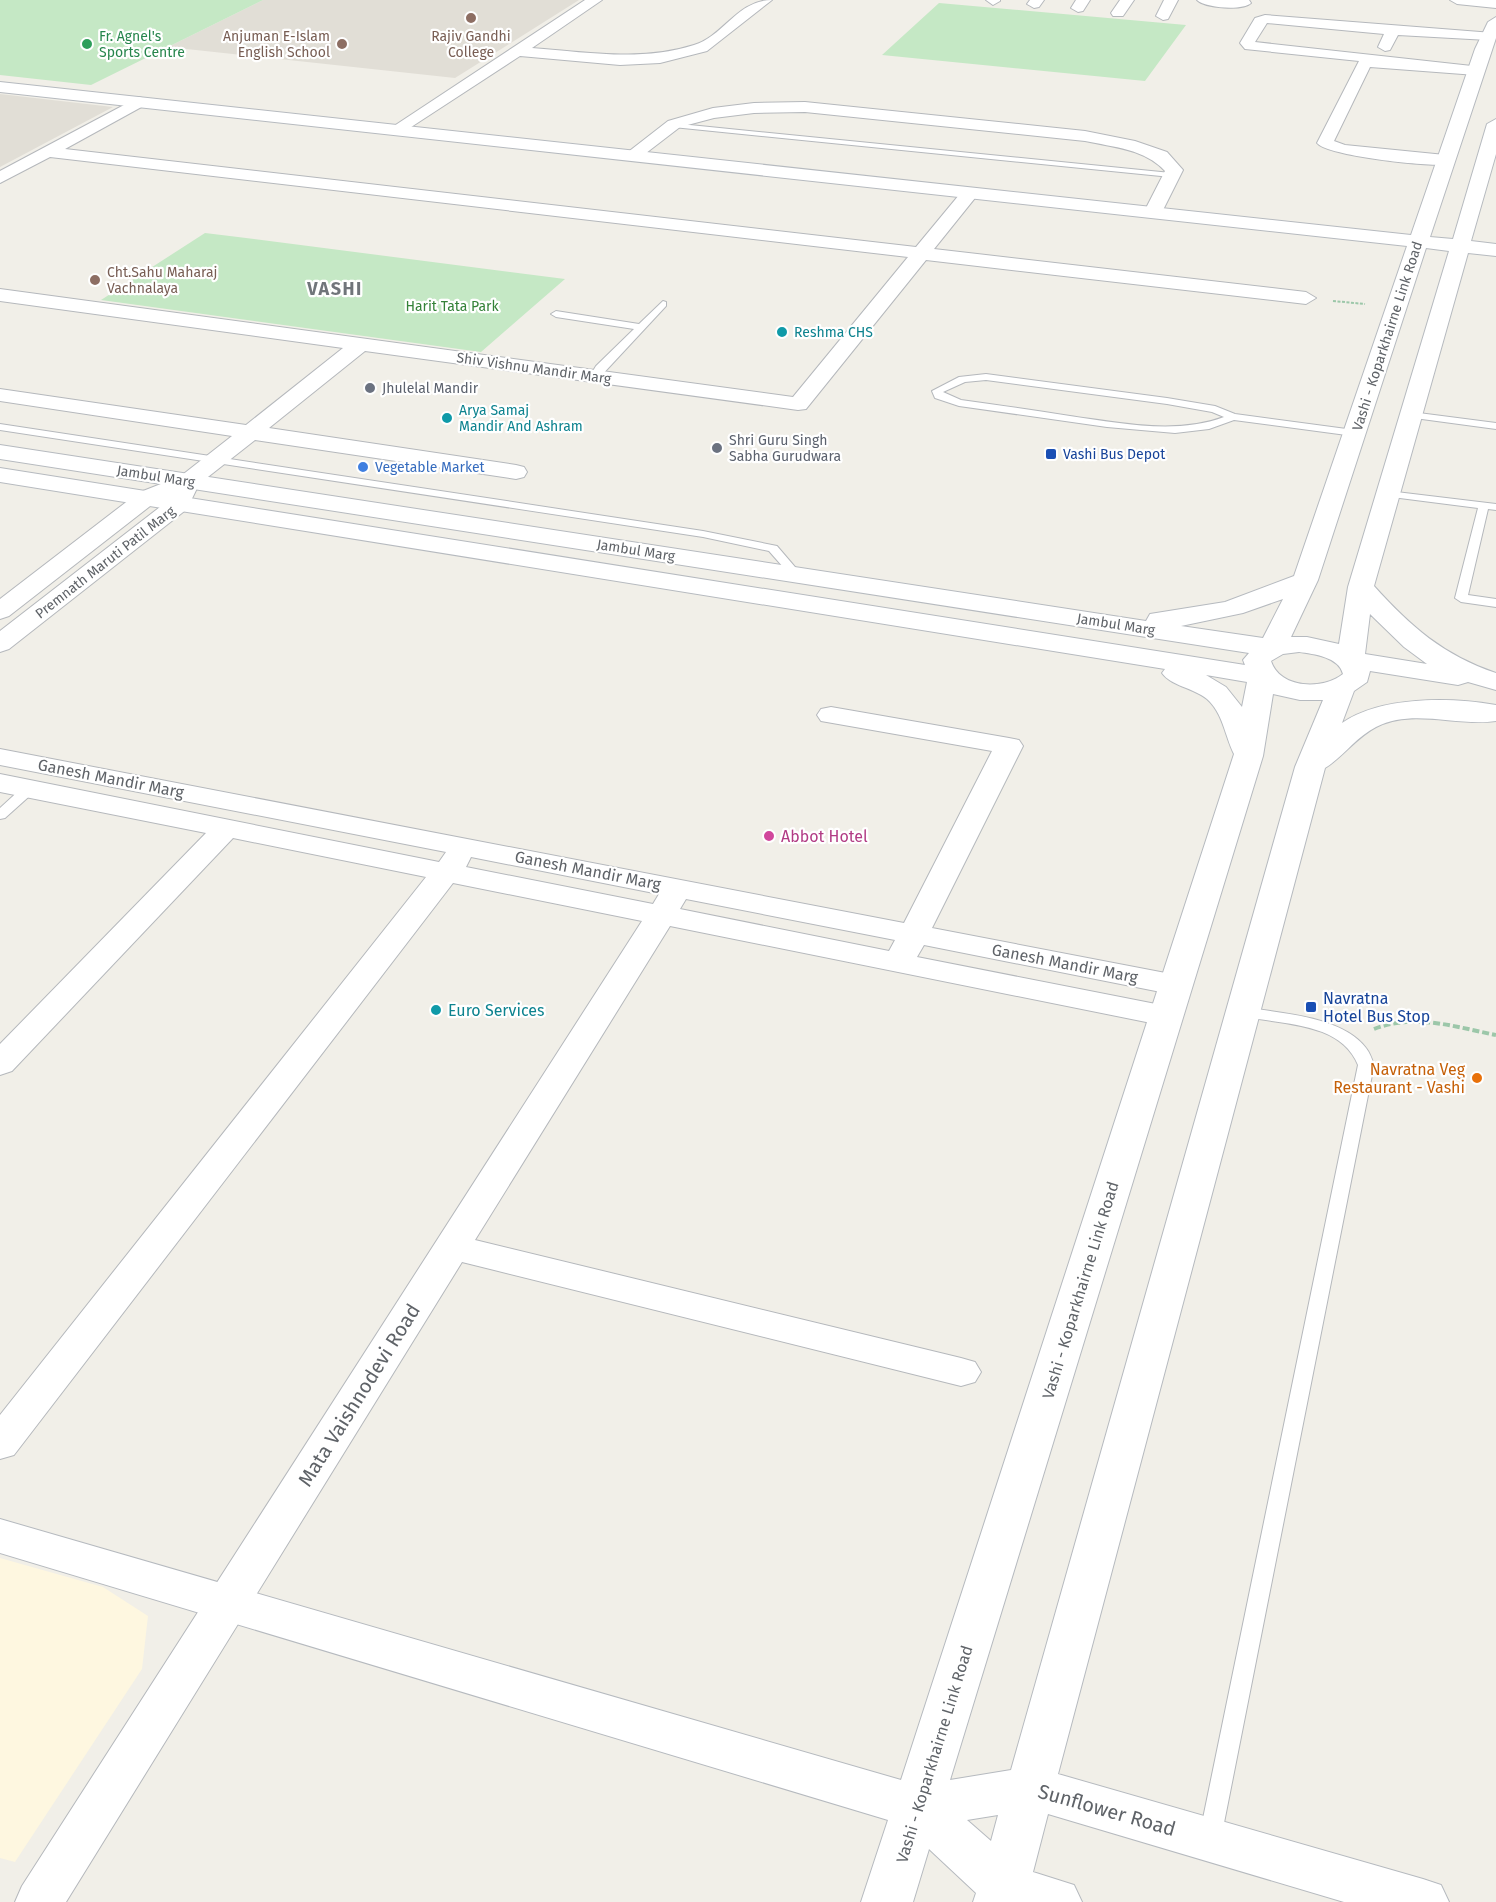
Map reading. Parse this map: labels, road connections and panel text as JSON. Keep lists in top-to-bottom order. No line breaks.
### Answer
{"streets":{"main road":["Vashi - Koparkhairne Link Road","Jambul Marg","Sunflower Road"],"street":["Shiv Vishnu Mandir Marg","Premnath Maruti Patil Marg","Ganesh Mandir Marg","Mata Vaishnodevi Road"]},"crossings":[["Vashi - Koparkhairne Link Road","Jambul Marg"],["Vashi - Koparkhairne Link Road","Ganesh Mandir Marg"],["Vashi - Koparkhairne Link Road","Sunflower Road"],["Shiv Vishnu Mandir Marg","Premnath Maruti Patil Marg"],["Jambul Marg","Premnath Maruti Patil Marg"],["Ganesh Mandir Marg","Mata Vaishnodevi Road"]],"districts":["VASHI"],"parks":["Harit Tata Park"],"places":{"other":["Rajiv Gandhi College","Fr. Agnel's Sports Centre","Anjuman E-Islam English School","Cht.Sahu Maharaj Vachnalaya","Reshma CHS","Jhulelal Mandir","Arya Samaj Mandir And Ashram","Shri Guru Singh Sabha Gurudwara","Vegetable Market","Abbot Hotel","Euro Services","Navratna Veg Restaurant - Vashi"],"transit":["Vashi Bus Depot","Navratna Hotel Bus Stop"]}}
